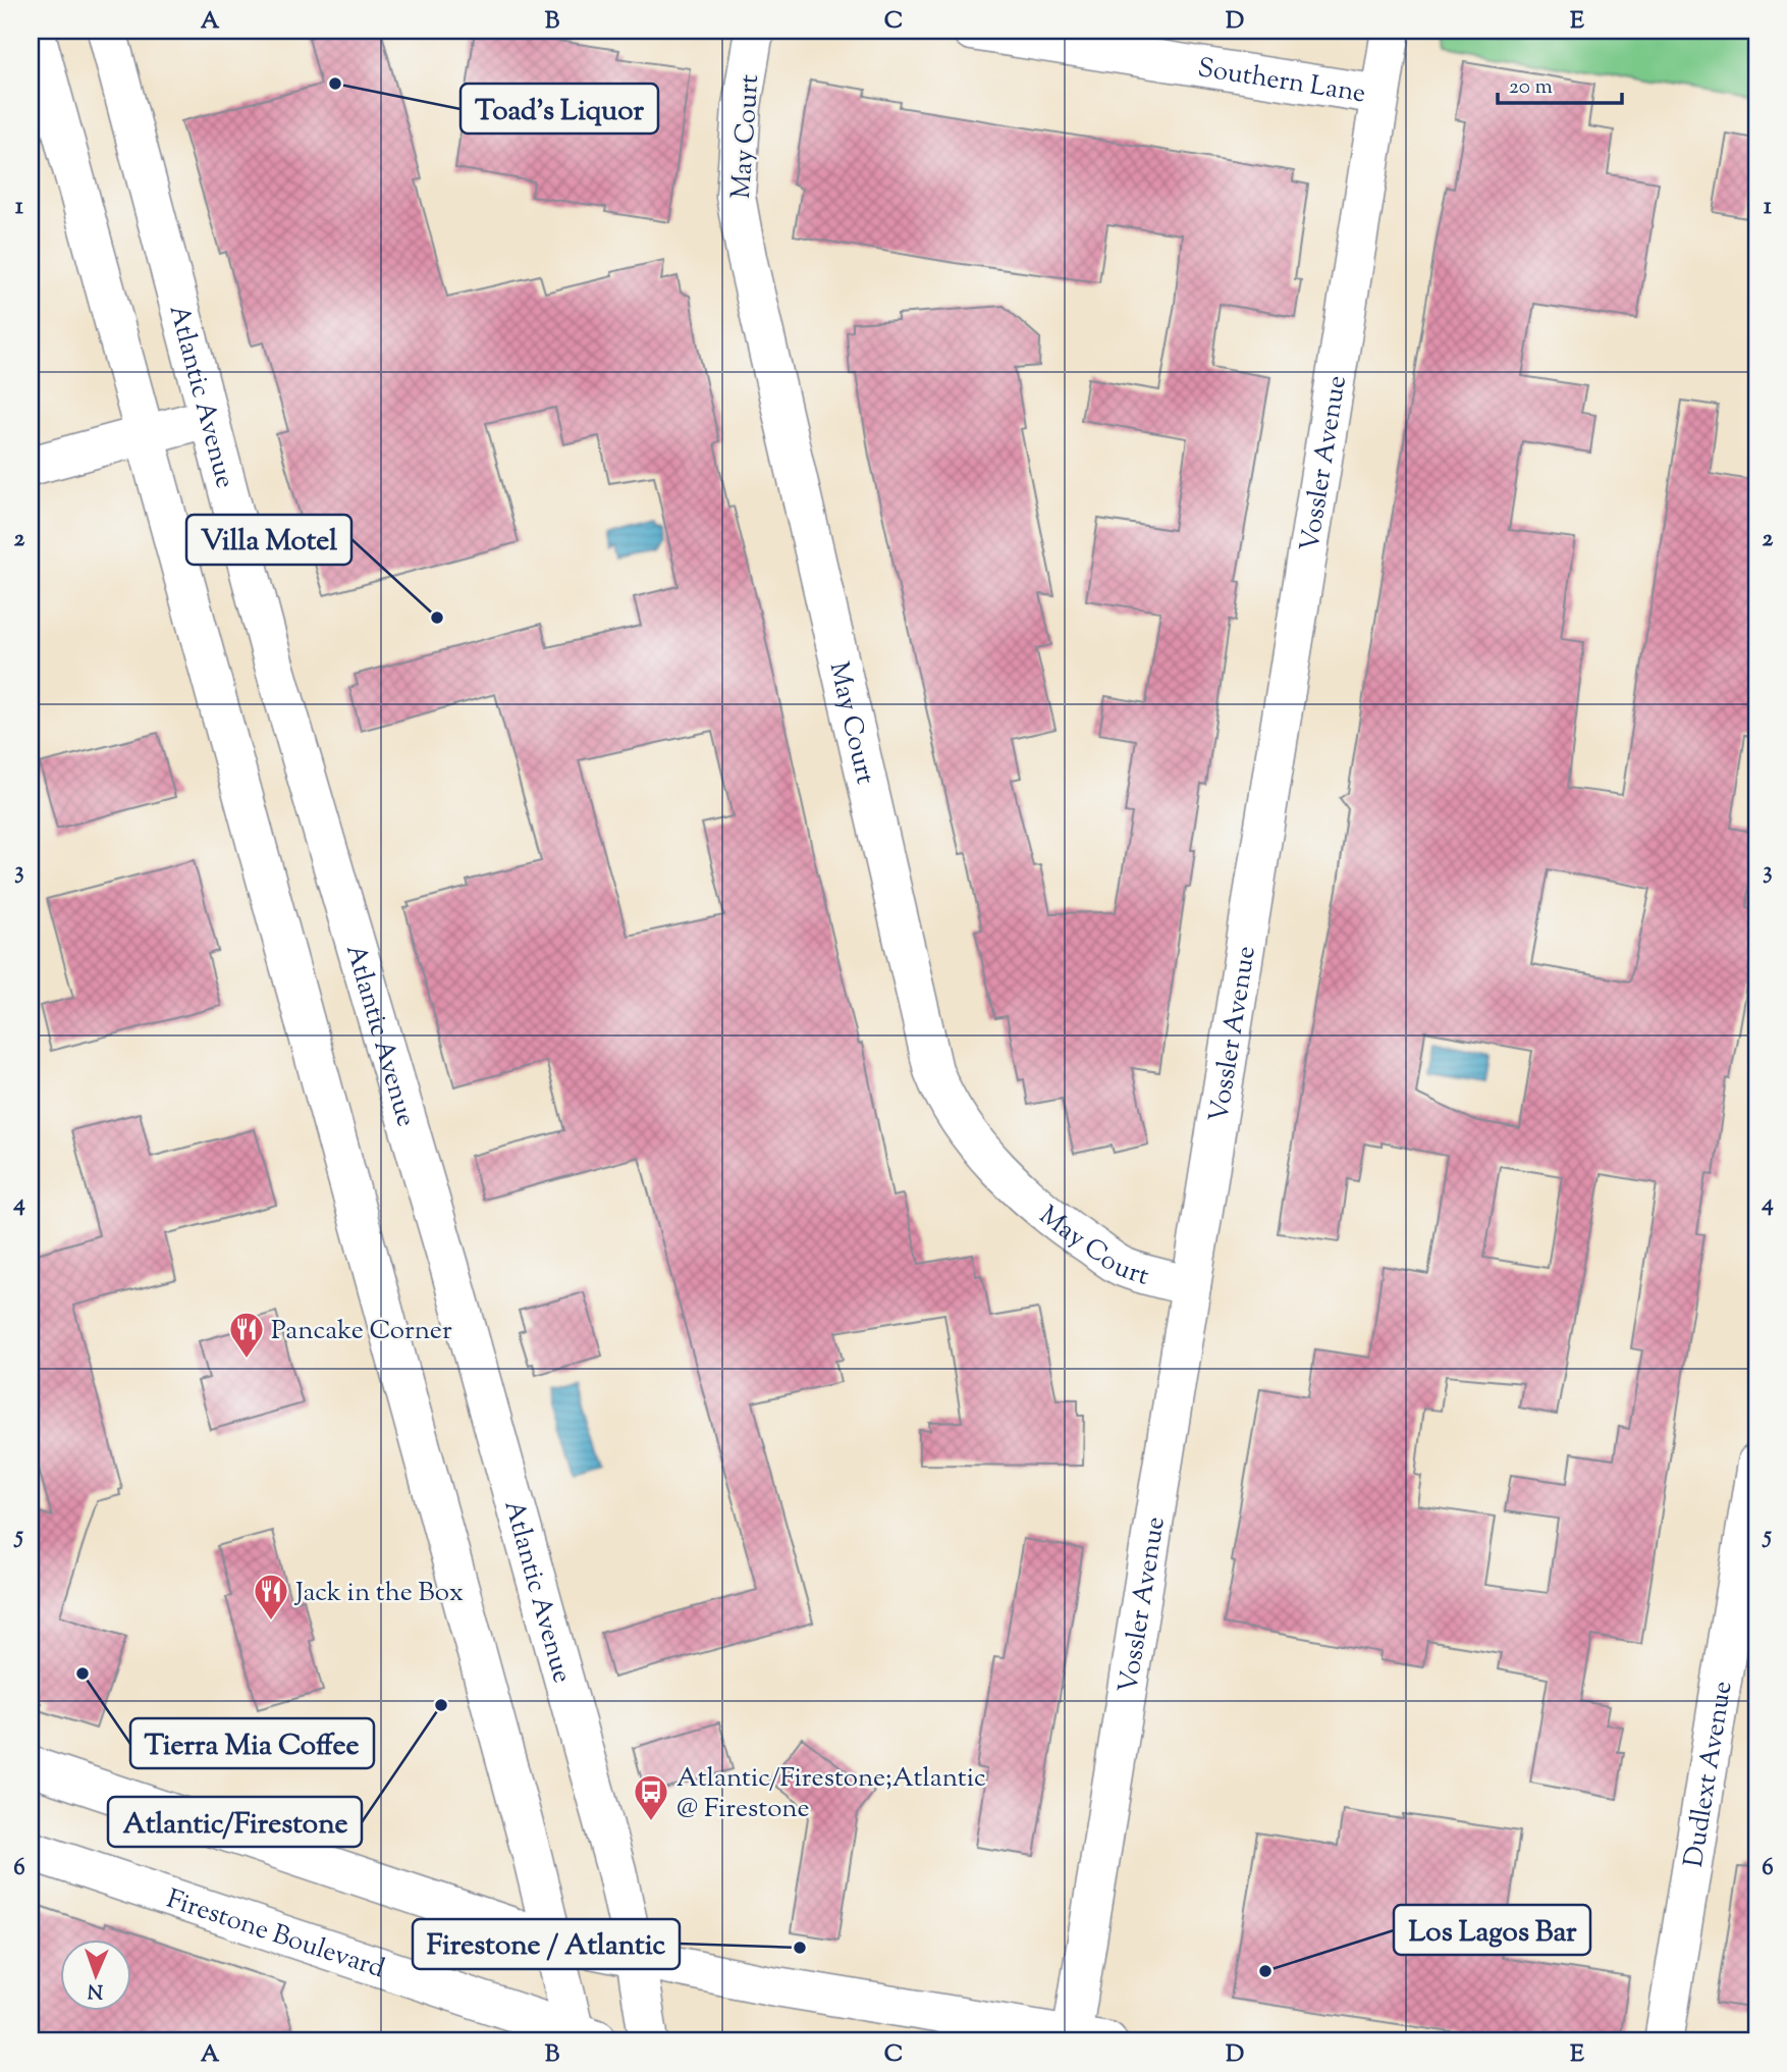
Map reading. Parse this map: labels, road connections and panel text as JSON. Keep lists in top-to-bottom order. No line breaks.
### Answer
{"streets":{"main road":["Southern Lane","May Court","Atlantic Avenue","Vossler Avenue","Dudlext Avenue","Firestone Boulevard"]},"crossings":[["Southern Lane","Vossler Avenue"],["May Court","Vossler Avenue"]],"places":{"other":["Toad's Liquor","Villa Motel","Tierra Mia Coffee","Atlantic/Firestone","Firestone / Atlantic","Los Lagos Bar"],"restaurant":["Pancake Corner","Jack in the Box"],"bus stop":["Atlantic/Firestone;Atlantic @ Firestone"]},"scale_bar":"20 m","north":"bottom","grid":{"columns":["A","B","C","D","E"],"rows":["1","2","3","4","5","6"]}}
